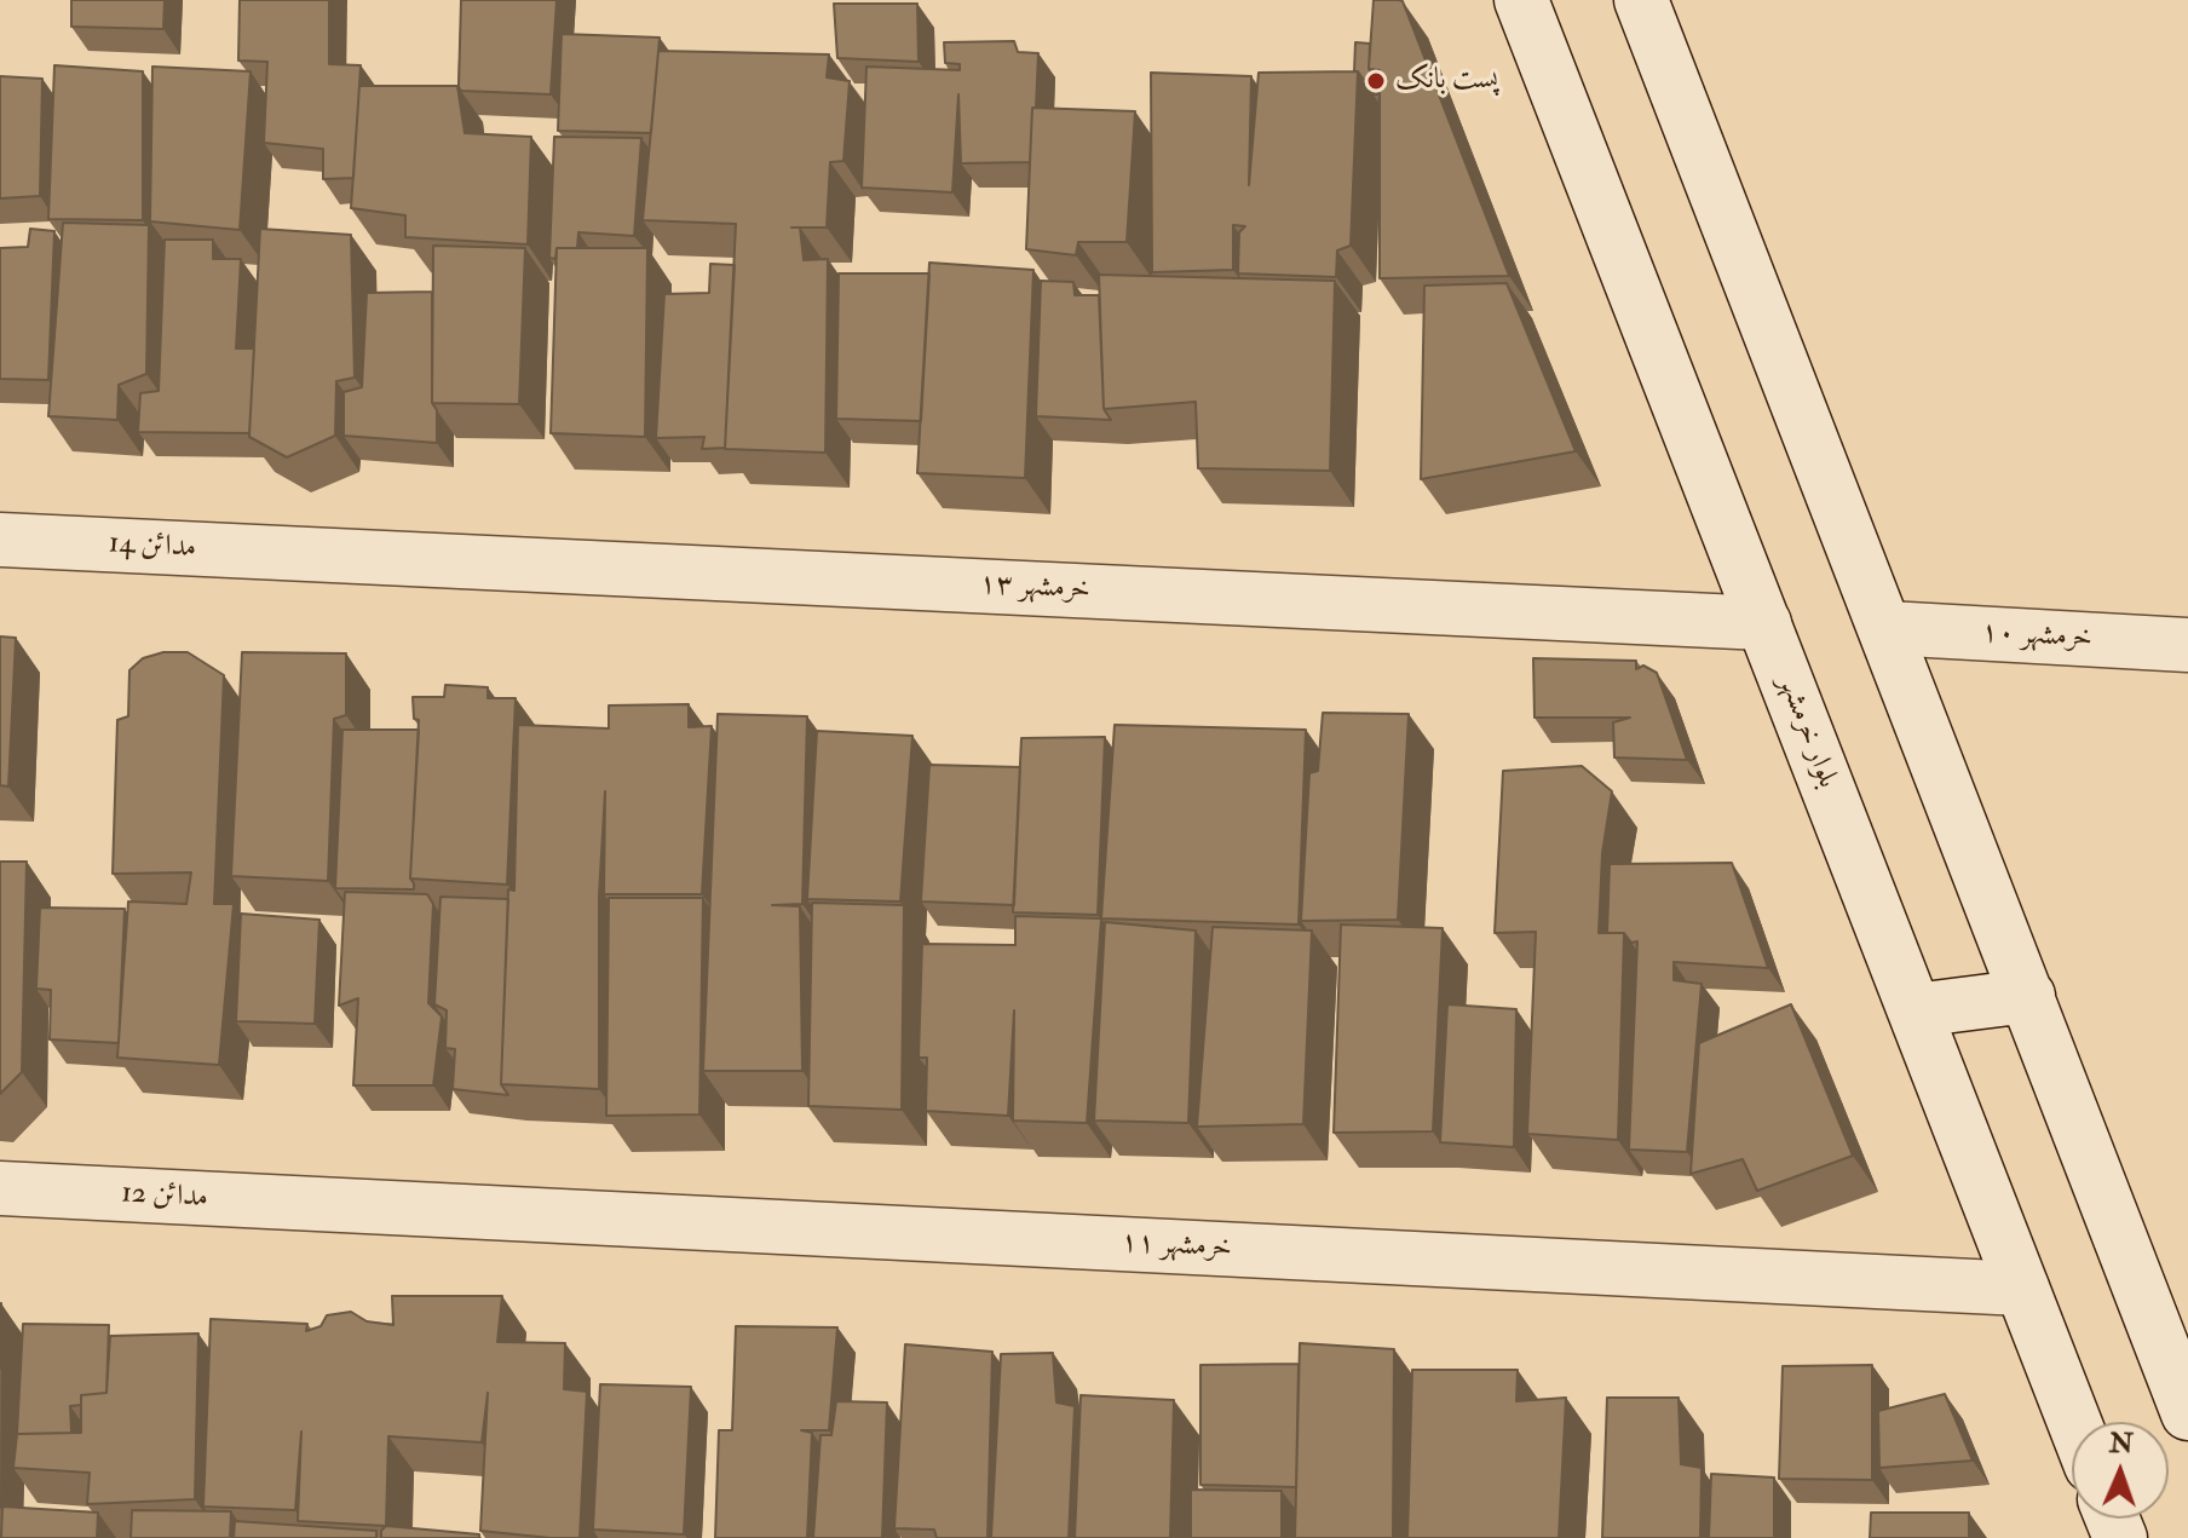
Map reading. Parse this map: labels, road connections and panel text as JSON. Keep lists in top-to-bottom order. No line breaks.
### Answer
{"streets":{"street":["مدائن 14","خرمشهر ۱۳","خرمشهر ۱۰","بلوار خرمشهر","مدائن 12","خرمشهر ۱۱"]},"crossings":[["مدائن 14","خرمشهر ۱۳"],["خرمشهر ۱۳","بلوار خرمشهر"],["بلوار خرمشهر","خرمشهر ۱۱"],["مدائن 12","خرمشهر ۱۱"]],"places":["پست بانک"],"north":"top"}
